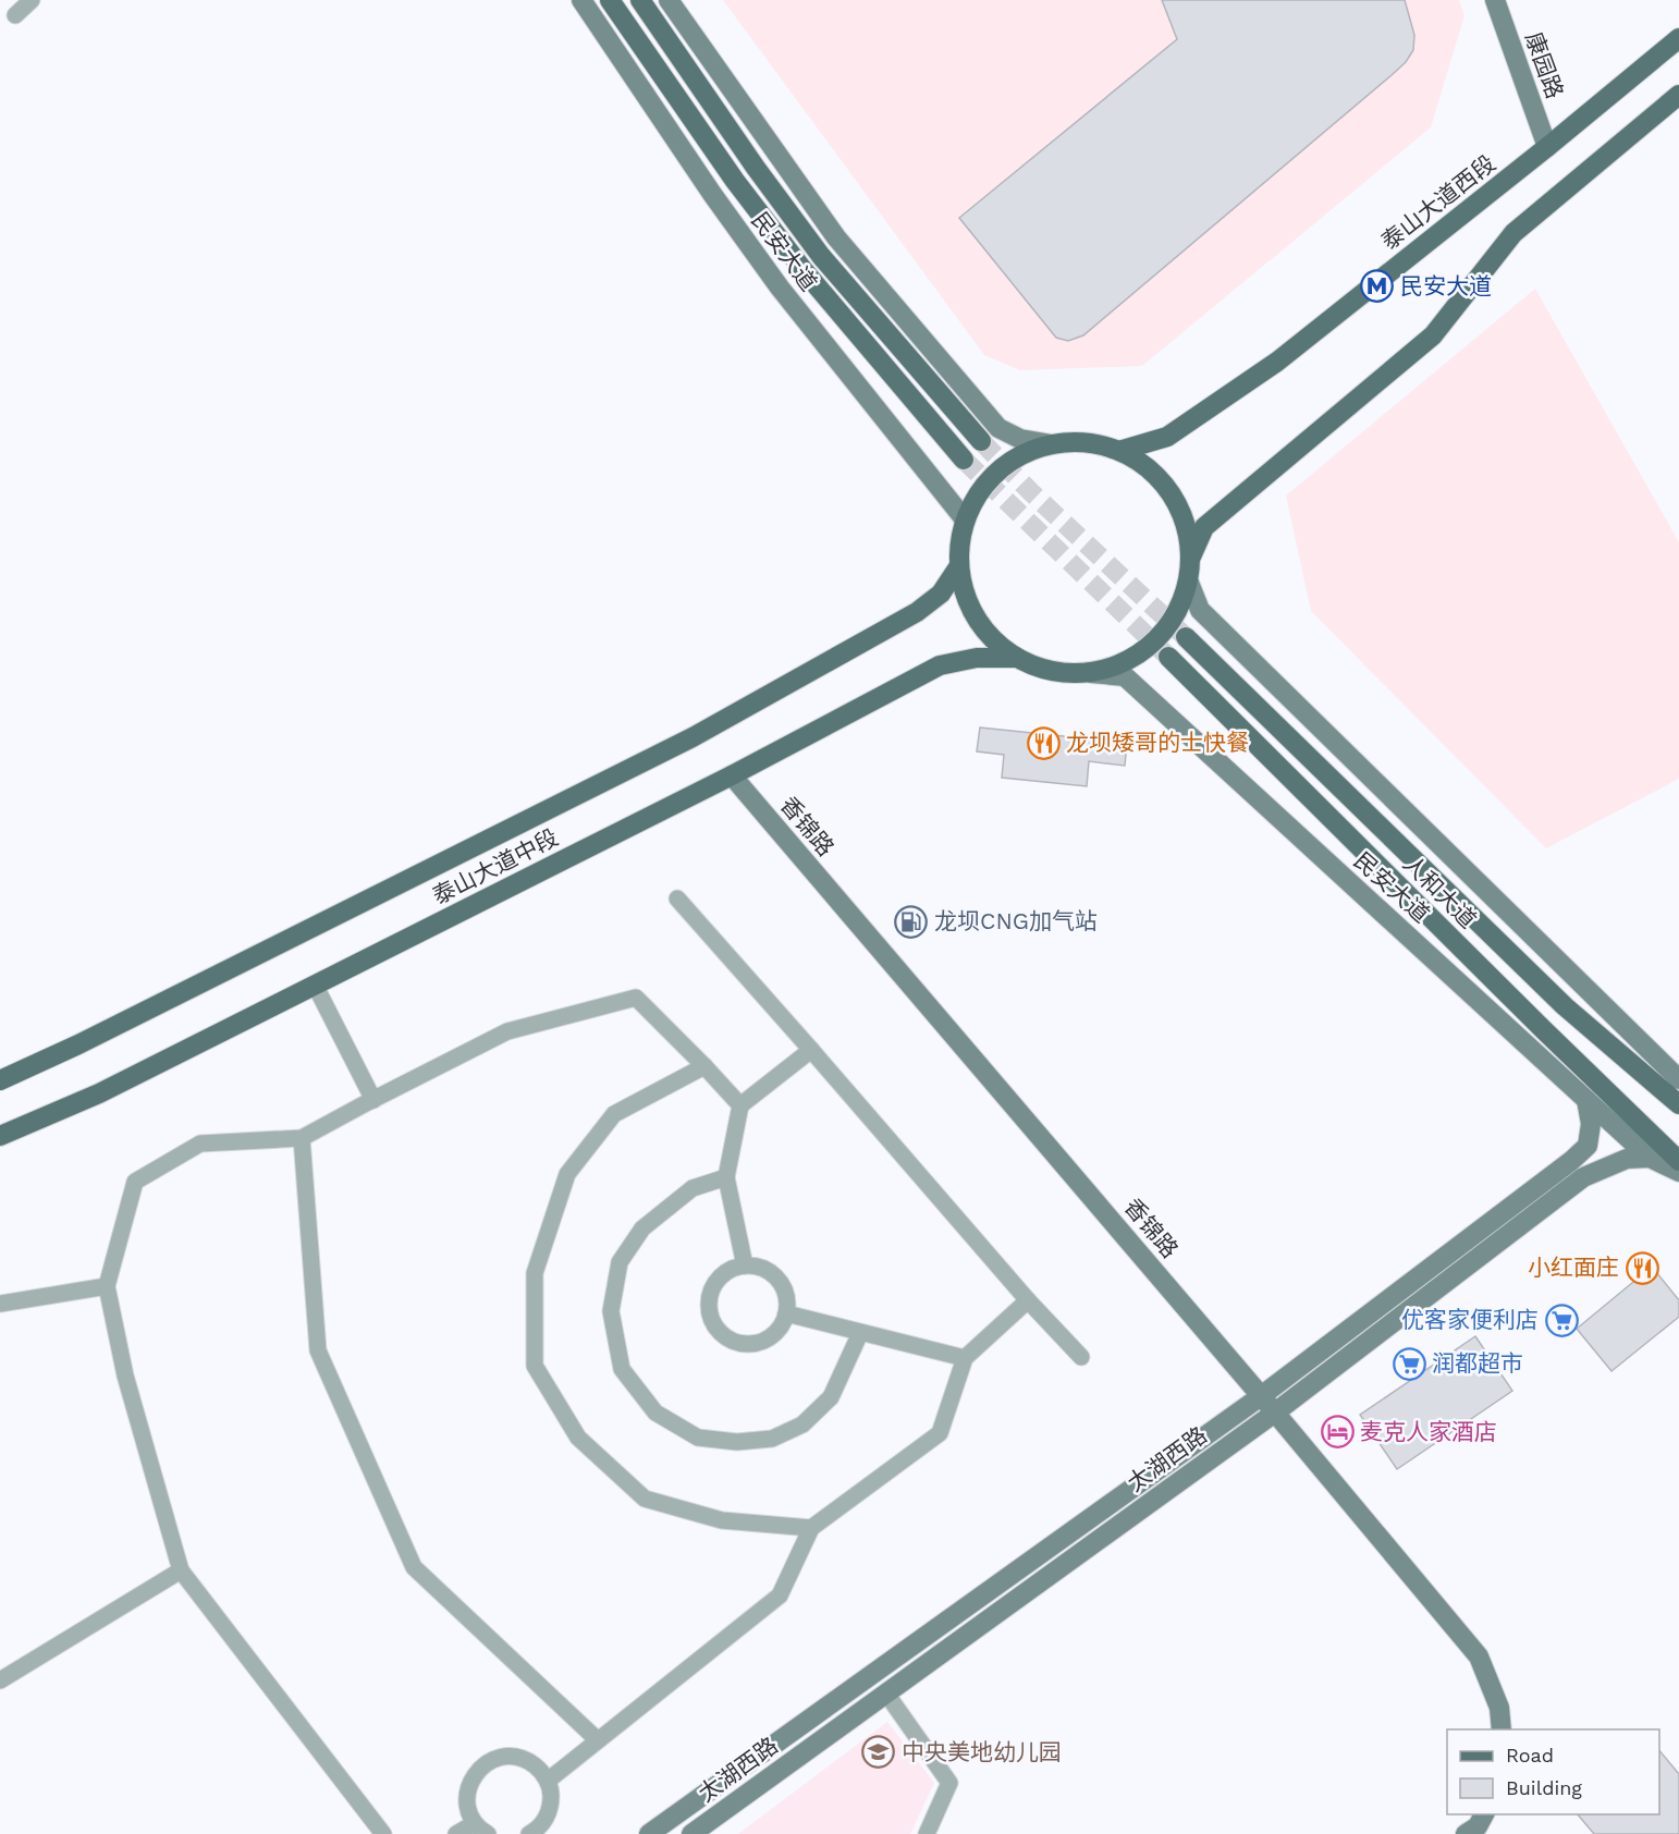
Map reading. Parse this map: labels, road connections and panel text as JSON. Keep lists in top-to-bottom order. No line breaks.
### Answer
{"streets":{"main road":["康园路","泰山大道西段","民安大道","香锦路","泰山大道中段","人和大道","太湖西路"]},"crossings":[["康园路","泰山大道西段"],["泰山大道西段","民安大道"],["泰山大道西段","泰山大道中段"],["民安大道","泰山大道中段"],["民安大道","太湖西路"],["香锦路","泰山大道中段"],["香锦路","太湖西路"]],"places":{"metro station":["民安大道"],"restaurant":["龙坝矮哥的士快餐","小红面庄"],"fuel station":["龙坝CNG加气站"],"supermarket":["优客家便利店","润都超市"],"hotel":["麦克人家酒店"],"school or university":["中央美地幼儿园"]},"legend":["Road","Building"]}
